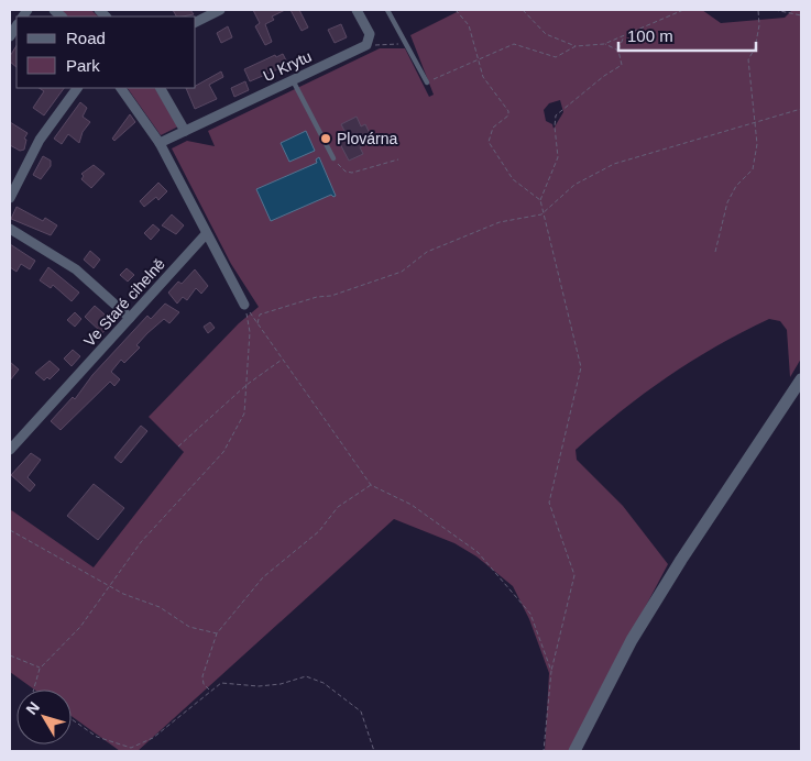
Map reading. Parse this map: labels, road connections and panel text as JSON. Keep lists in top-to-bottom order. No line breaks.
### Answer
{"streets":{"street":["U Krytu","Ve Staré cihelně"]},"places":["Plovárna"],"legend":["Road","Park"],"scale_bar":"100 m","north":"top left"}
